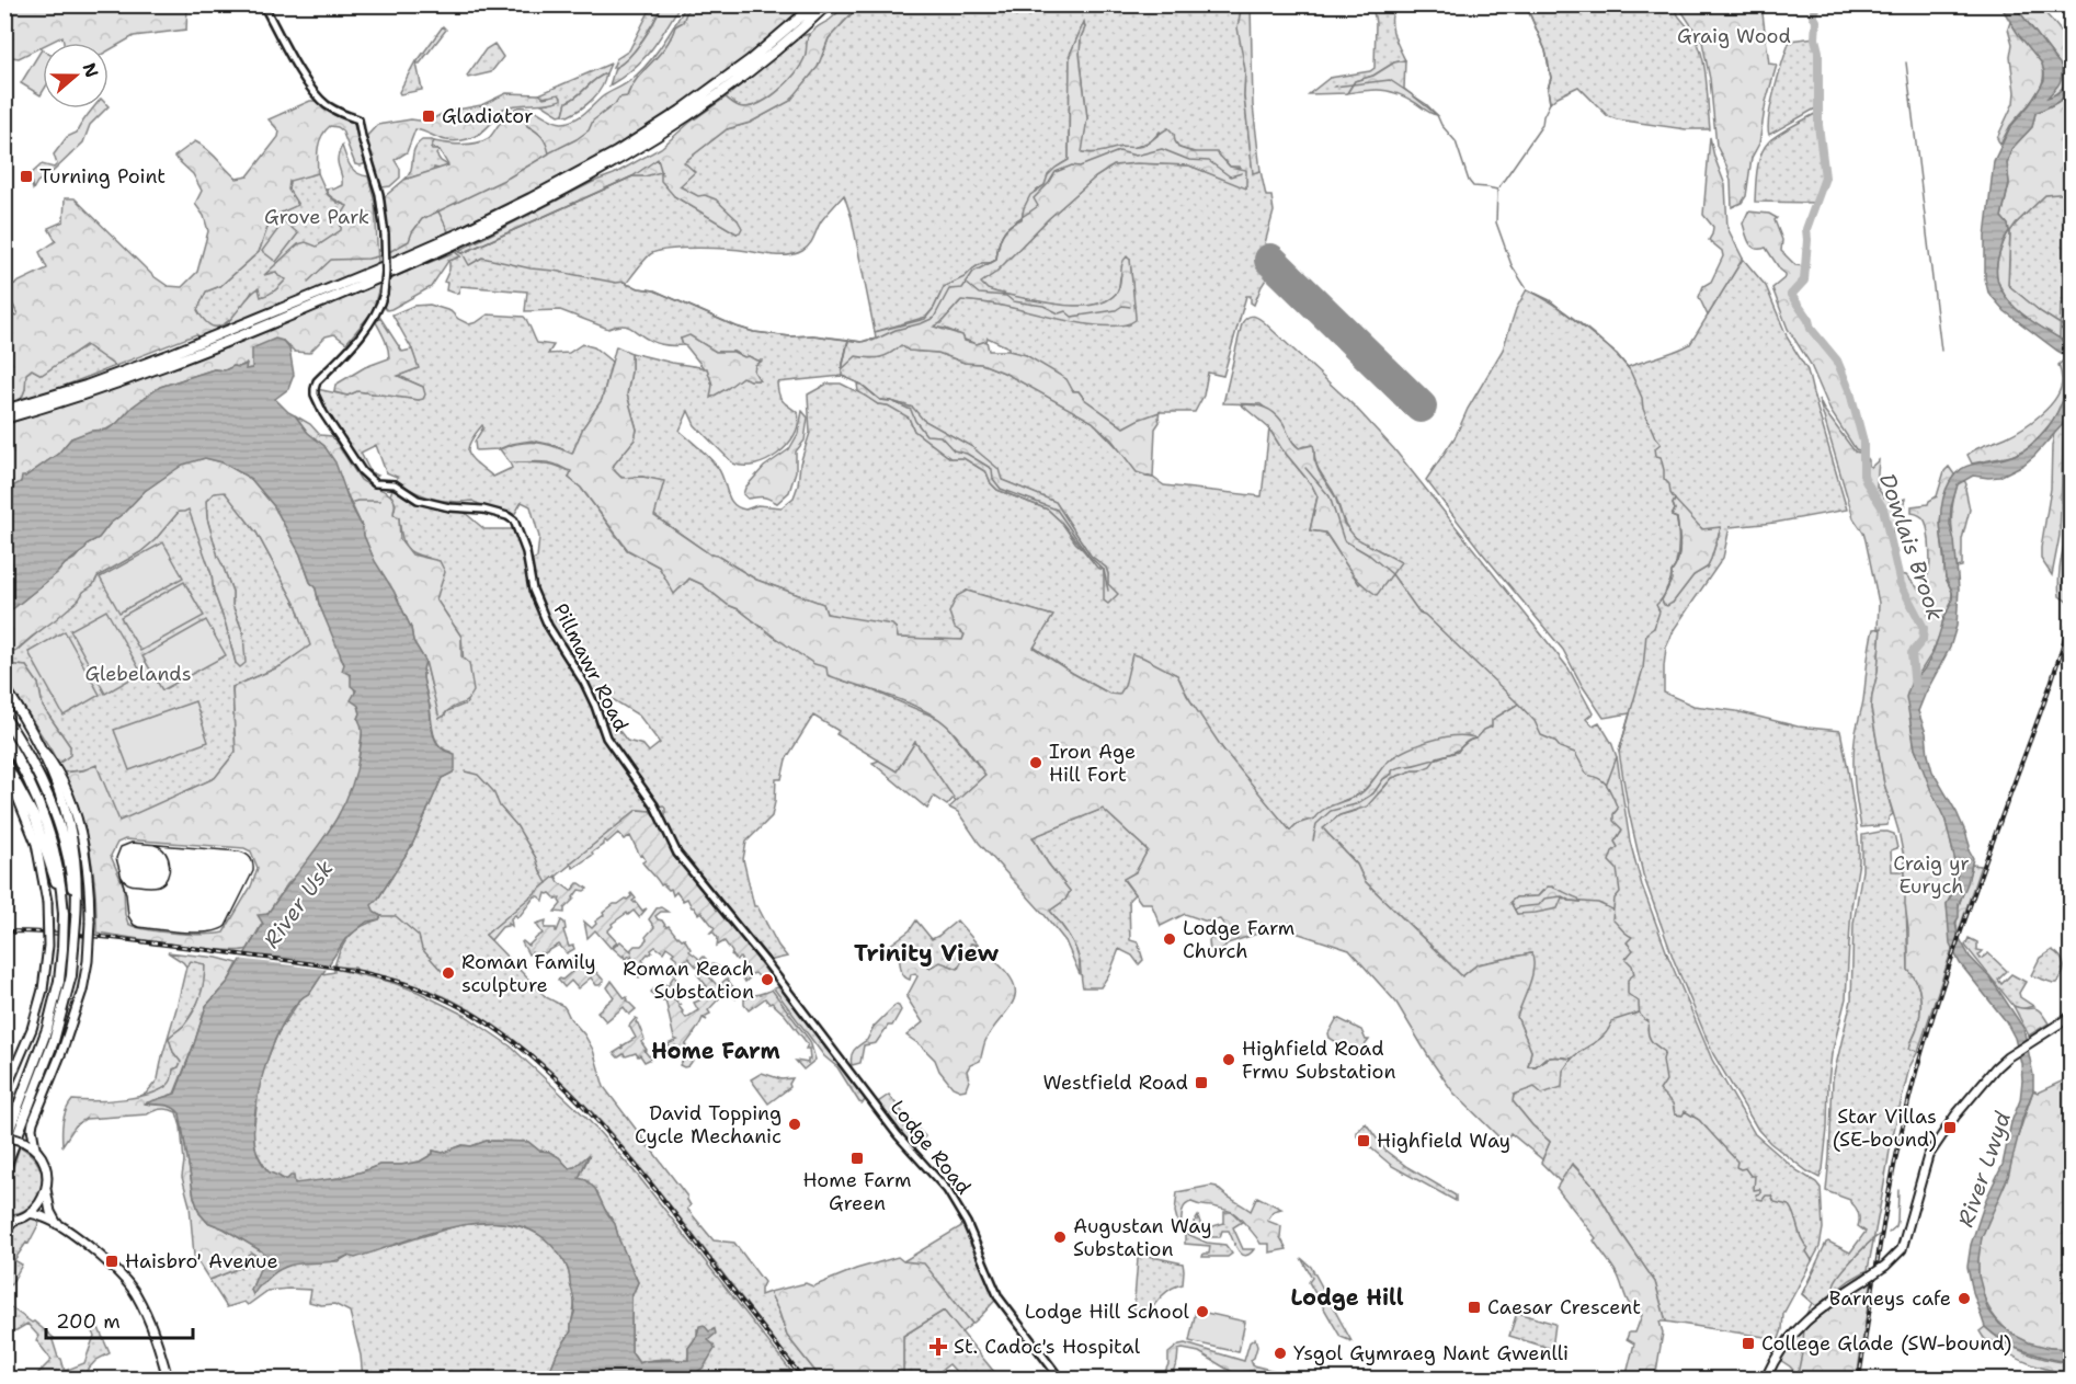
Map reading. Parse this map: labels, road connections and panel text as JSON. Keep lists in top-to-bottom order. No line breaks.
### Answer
{"streets":{"street":["Pillmawr Road","Lodge Road"]},"crossings":[["Pillmawr Road","Lodge Road"]],"districts":["Trinity View","Home Farm","Lodge Hill"],"water":["Dowlais Brook","River Usk","River Lwyd"],"parks":["Graig Wood","Grove Park","Glebelands","Craig yr Eurych"],"places":{"transit":["Gladiator","Turning Point","Westfield Road","Star Villas (SE-bound)","Highfield Way","Home Farm Green","Haisbro' Avenue","Caesar Crescent","College Glade (SW-bound)"],"other":["Iron Age Hill Fort","Lodge Farm Church","Roman Family sculpture","Roman Reach Substation","Highfield Road Frmu Substation","David Topping Cycle Mechanic","Augustan Way Substation","Barneys cafe","Lodge Hill School","Ysgol Gymraeg Nant Gwenlli"],"health":["St. Cadoc's Hospital"]},"scale_bar":"200 m","north":"right"}
